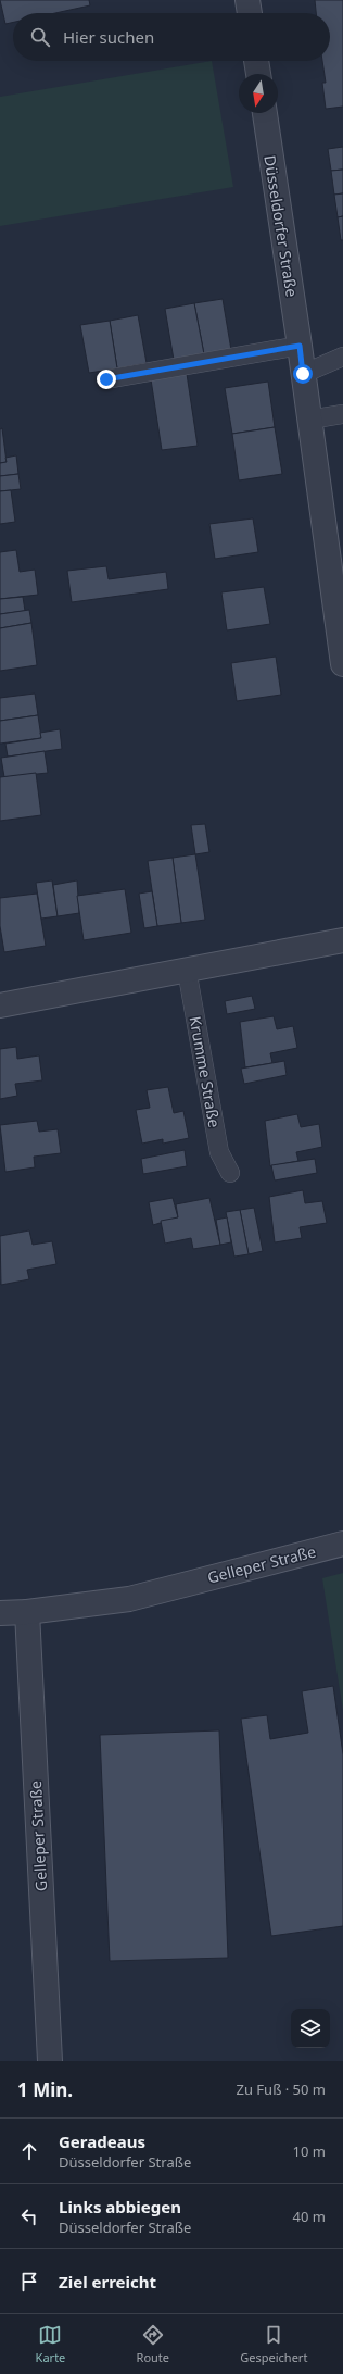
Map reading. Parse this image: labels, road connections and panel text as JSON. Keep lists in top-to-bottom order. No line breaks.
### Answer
{"streets":{"street":["Düsseldorfer Straße","Gelleper Straße"],"lane":["Krumme Straße"]},"north":"bottom","page":{"search":"Hier suchen","heading":["1 Min.","Zu Fuß · 50 m"],"list":[["Geradeaus","Düsseldorfer Straße","10 m"],["Links abbiegen","Düsseldorfer Straße","40 m"],"Ziel erreicht"],"nav":["Karte","Route","Gespeichert"]}}
